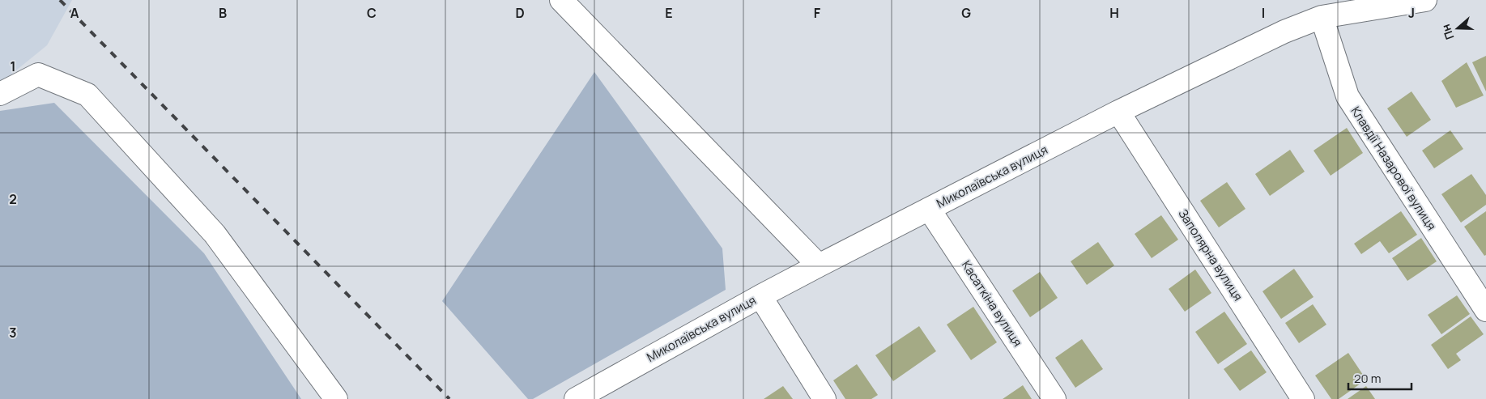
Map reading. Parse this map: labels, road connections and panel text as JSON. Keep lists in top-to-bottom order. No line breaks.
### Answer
{"streets":{"street":["Клавдії Назарової вулиця","Миколаївська вулиця","Заполярна вулиця","Касаткіна вулиця"]},"crossings":[["Клавдії Назарової вулиця","Миколаївська вулиця"],["Миколаївська вулиця","Заполярна вулиця"],["Миколаївська вулиця","Касаткіна вулиця"]],"scale_bar":"20 m","north":"left","grid":{"columns":["A","B","C","D","E","F","G","H","I","J"],"rows":["1","2","3"]}}
